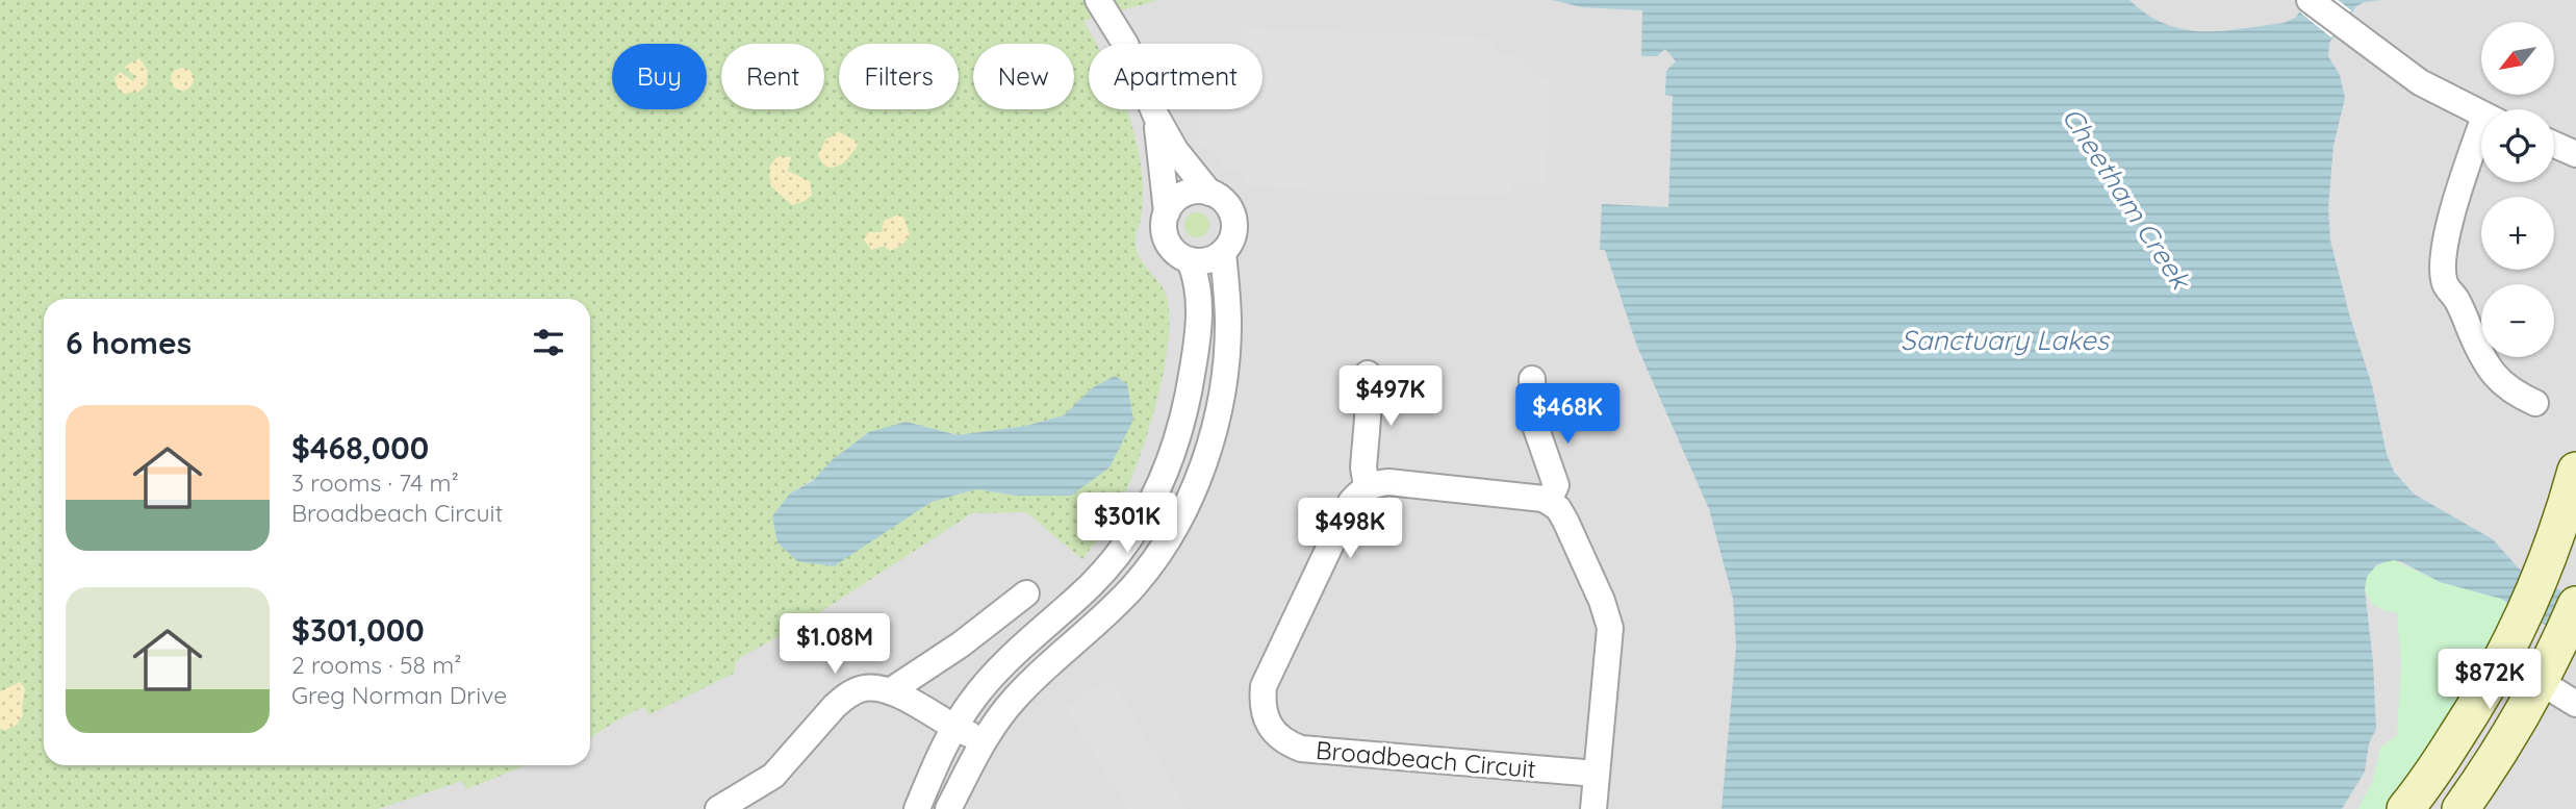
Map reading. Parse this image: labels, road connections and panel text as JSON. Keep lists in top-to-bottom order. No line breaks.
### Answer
{"streets":{"street":["Broadbeach Circuit"]},"water":["Cheetham Creek","Sanctuary Lakes"],"north":"bottom left","page":{"map_buttons":["+","−"],"chip":["Buy","Rent","Filters","New","Apartment"],"heading":"6 homes","price":["$497K","$468K","$301K","$498K","$1.08M","$872K"],"list":[{"name":"$468,000","note":"3 rooms · 74 m² · Broadbeach Circuit"},{"name":"$301,000","note":"2 rooms · 58 m² · Greg Norman Drive"}]}}
